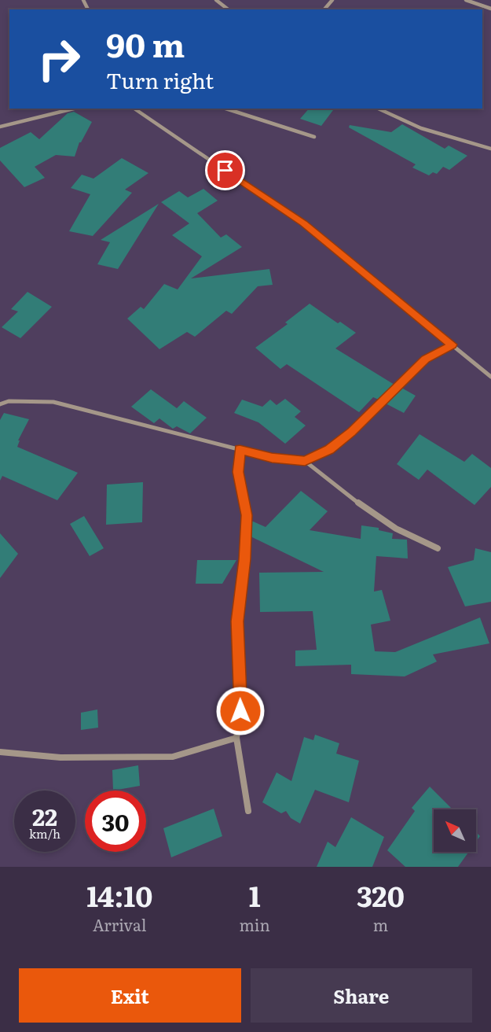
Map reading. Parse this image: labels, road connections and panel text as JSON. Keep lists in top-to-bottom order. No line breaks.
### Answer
{"north":"top left","page":{"turn":["90 m","Turn right"],"speed":"22 km/h","limit":"30","eta":["14:10","Arrival","1","min","320","m"],"buttons":["Exit","Share"]}}
